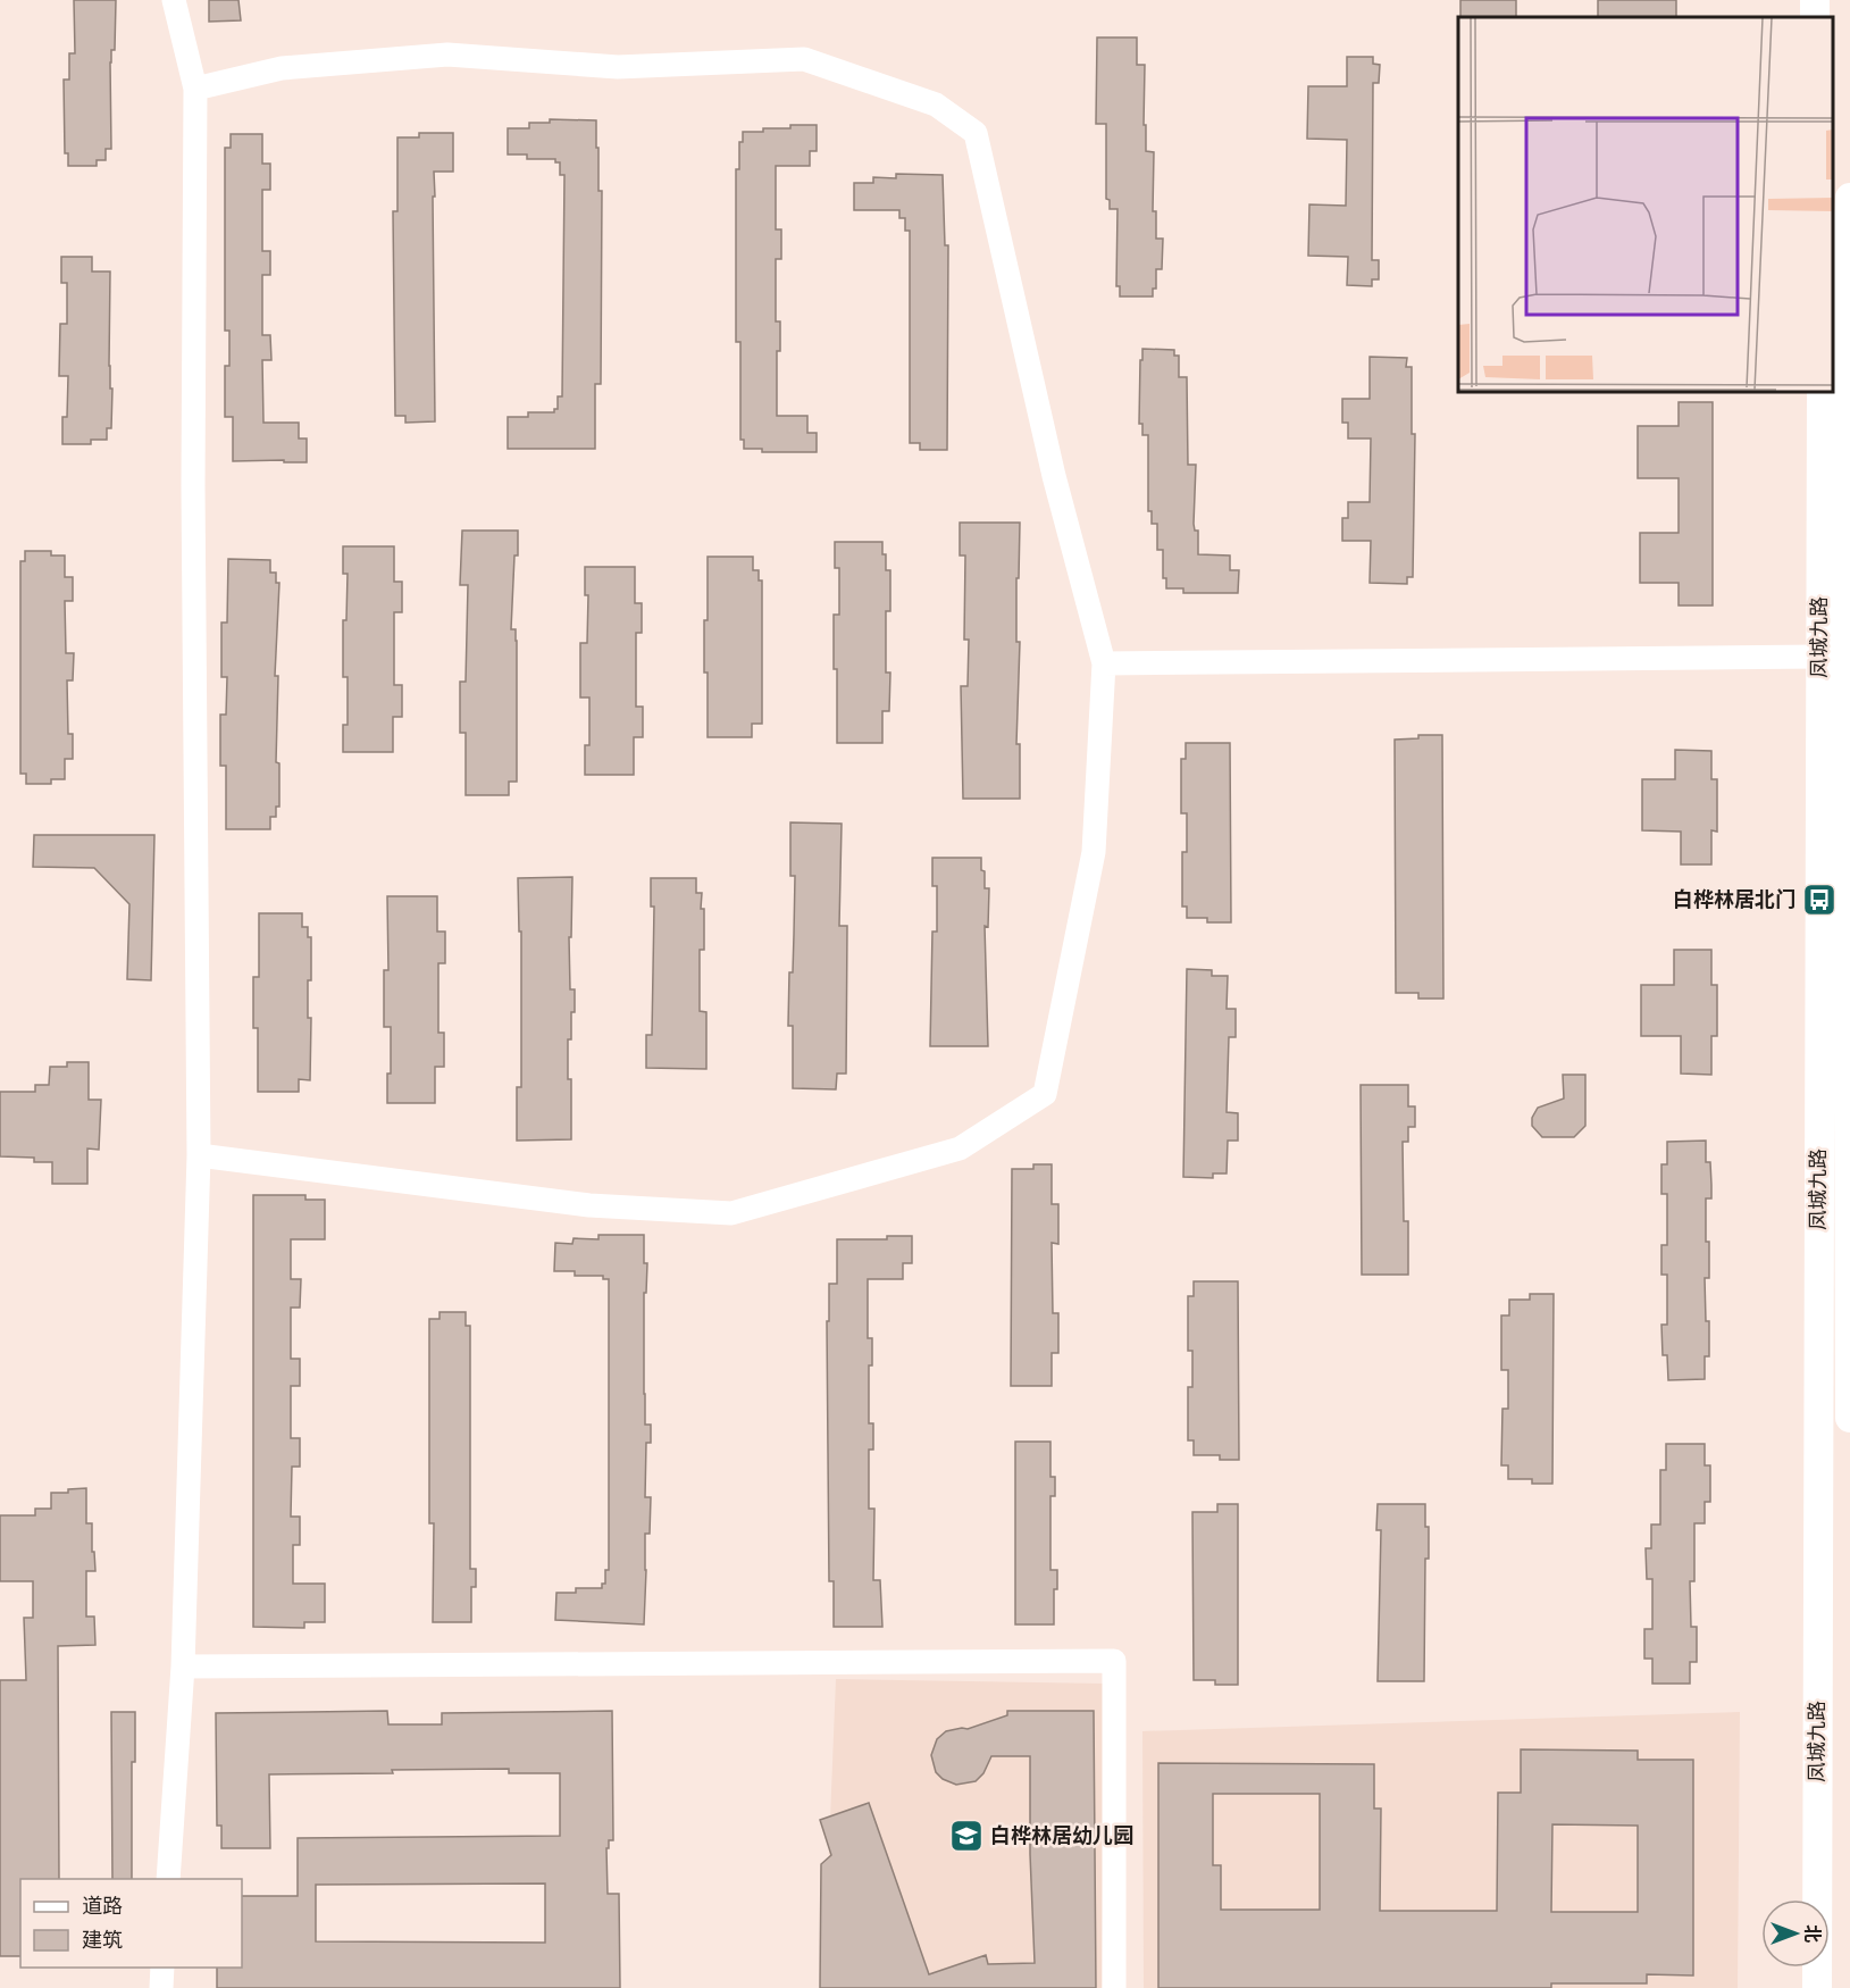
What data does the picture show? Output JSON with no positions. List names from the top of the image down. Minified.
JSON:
{"streets":{"street":["凤城九路"]},"places":{"bus stop":["白桦林居北门"],"school or university":["白桦林居幼儿园"]},"legend":["道路","建筑"],"north":"right"}
